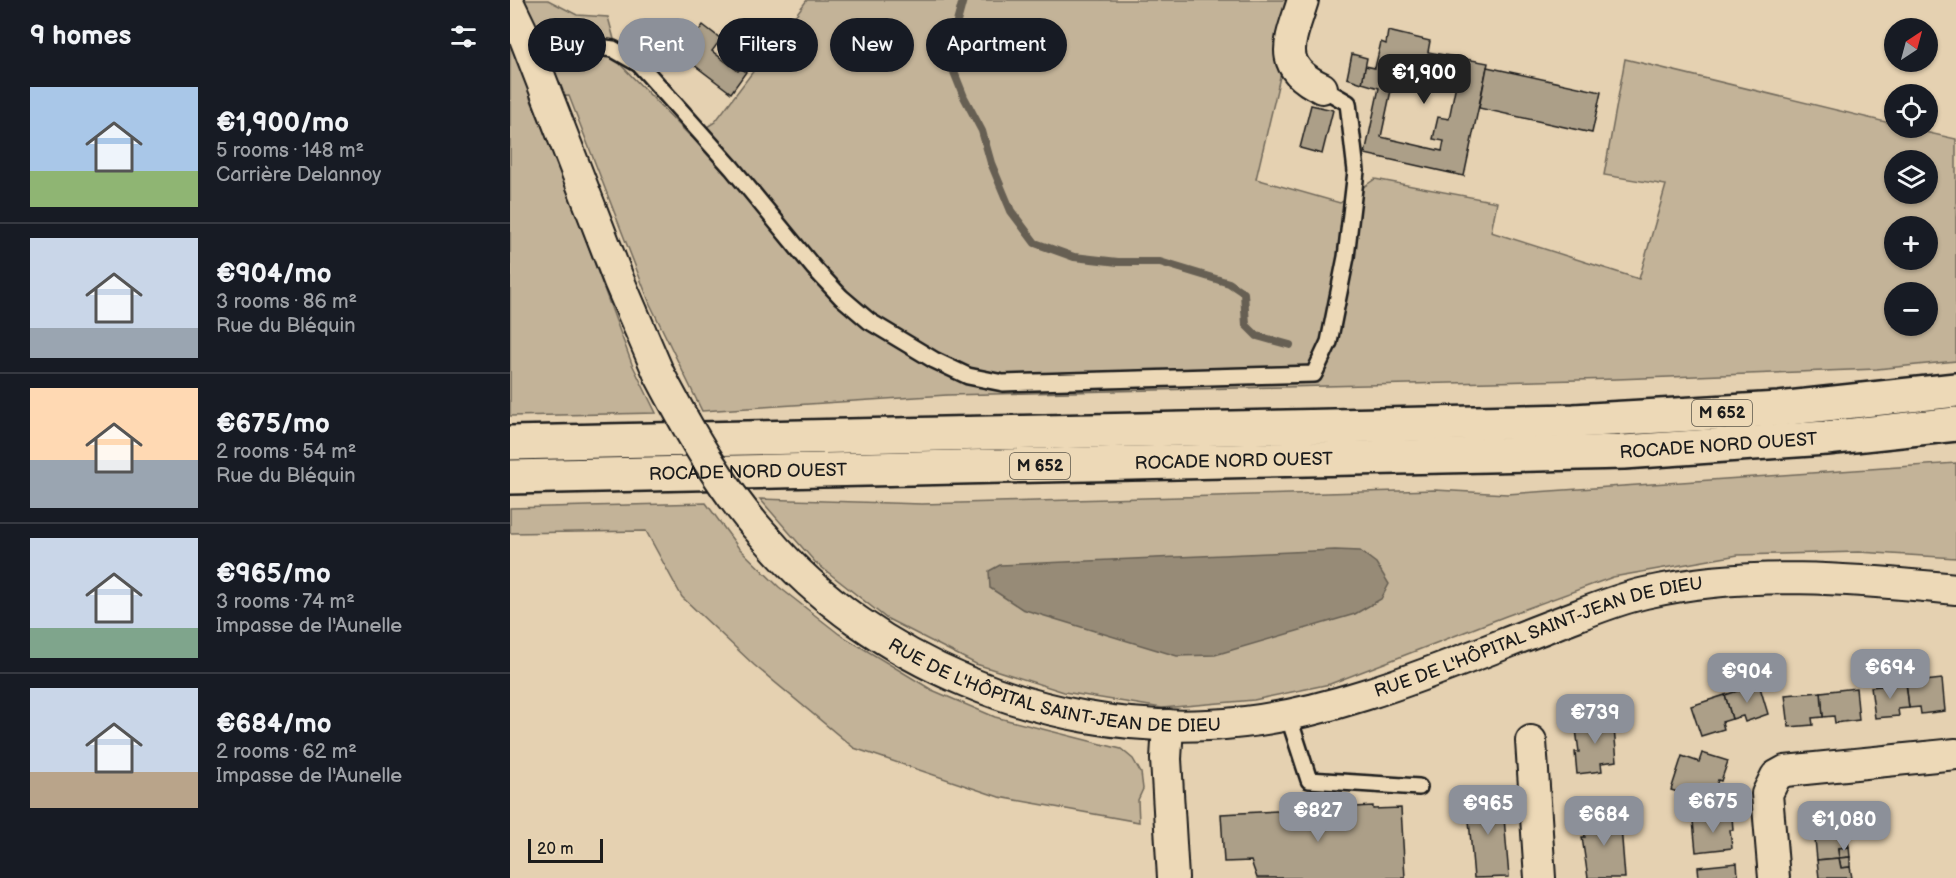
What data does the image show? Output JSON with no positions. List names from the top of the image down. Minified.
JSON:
{"streets":{"highway":["M 652","ROCADE NORD OUEST"],"street":["RUE DE L'HÔPITAL SAINT-JEAN DE DIEU"]},"scale_bar":"20 m","north":"top right","page":{"heading":"9 homes","map_buttons":["+","−"],"chip":["Buy","Rent","Filters","New","Apartment"],"price":["€1,900","€694","€904","€739","€675","€965","€827","€684","€1,080"],"list":[{"name":"€1,900/mo","note":"5 rooms · 148 m² · Carrière Delannoy"},{"name":"€904/mo","note":"3 rooms · 86 m² · Rue du Bléquin"},{"name":"€675/mo","note":"2 rooms · 54 m² · Rue du Bléquin"},{"name":"€965/mo","note":"3 rooms · 74 m² · Impasse de l'Aunelle"},{"name":"€684/mo","note":"2 rooms · 62 m² · Impasse de l'Aunelle"}],"scale":"20 m"}}
